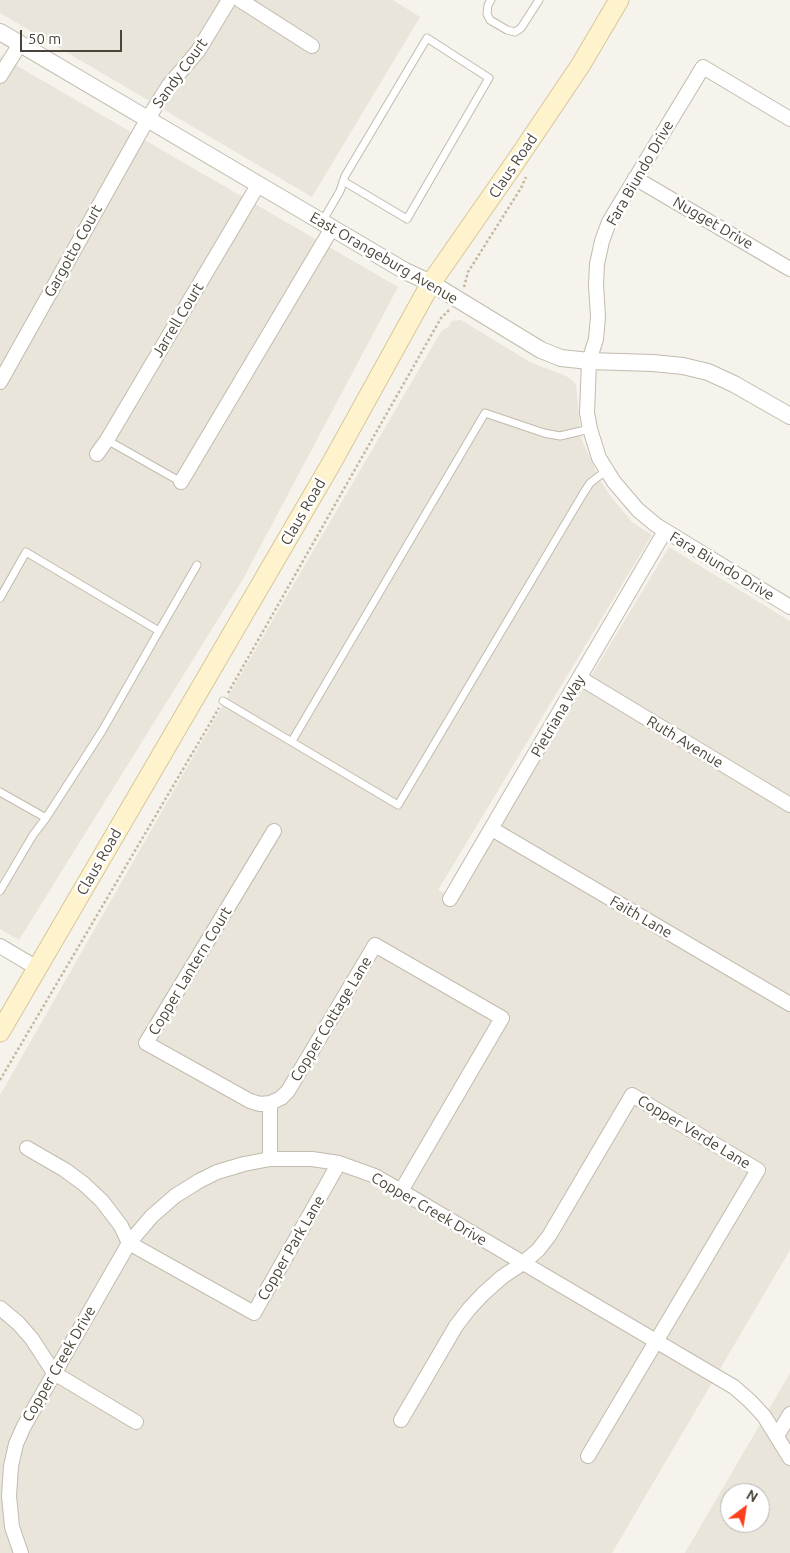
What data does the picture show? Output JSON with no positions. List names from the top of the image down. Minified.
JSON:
{"streets":{"main road":["Claus Road"],"street":["Sandy Court","Fara Biundo Drive","Nugget Drive","Gargotto Court","East Orangeburg Avenue","Jarrell Court","Pietriana Way","Ruth Avenue","Faith Lane","Copper Lantern Court","Copper Cottage Lane","Copper Verde Lane","Copper Creek Drive","Copper Park Lane"]},"crossings":[["Sandy Court","Gargotto Court"],["Sandy Court","East Orangeburg Avenue"],["Claus Road","East Orangeburg Avenue"],["Fara Biundo Drive","Nugget Drive"],["Fara Biundo Drive","East Orangeburg Avenue"],["Fara Biundo Drive","Pietriana Way"],["Gargotto Court","East Orangeburg Avenue"],["East Orangeburg Avenue","Jarrell Court"],["Pietriana Way","Ruth Avenue"],["Pietriana Way","Faith Lane"],["Copper Lantern Court","Copper Cottage Lane"],["Copper Cottage Lane","Copper Creek Drive"],["Copper Verde Lane","Copper Creek Drive"],["Copper Creek Drive","Copper Park Lane"]],"scale_bar":"50 m","north":"top right"}
